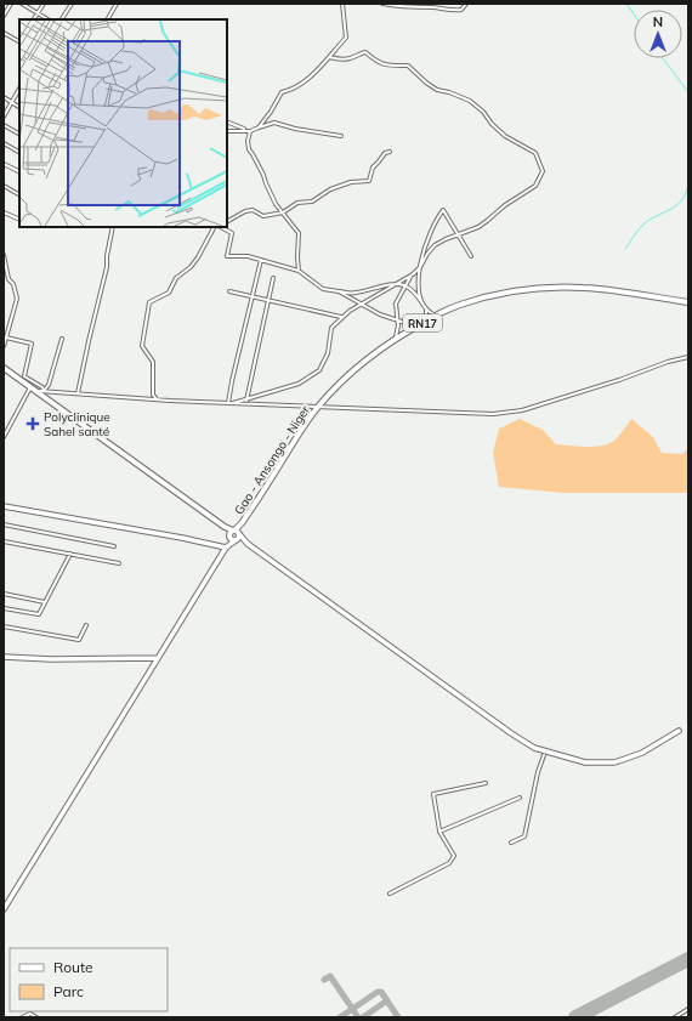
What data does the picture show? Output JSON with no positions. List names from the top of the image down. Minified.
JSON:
{"streets":{"main road":["RN17","Gao - Ansongo - Niger"]},"places":{"health":["Polyclinique Sahel santé"]},"legend":["Route","Parc"],"north":"top"}
